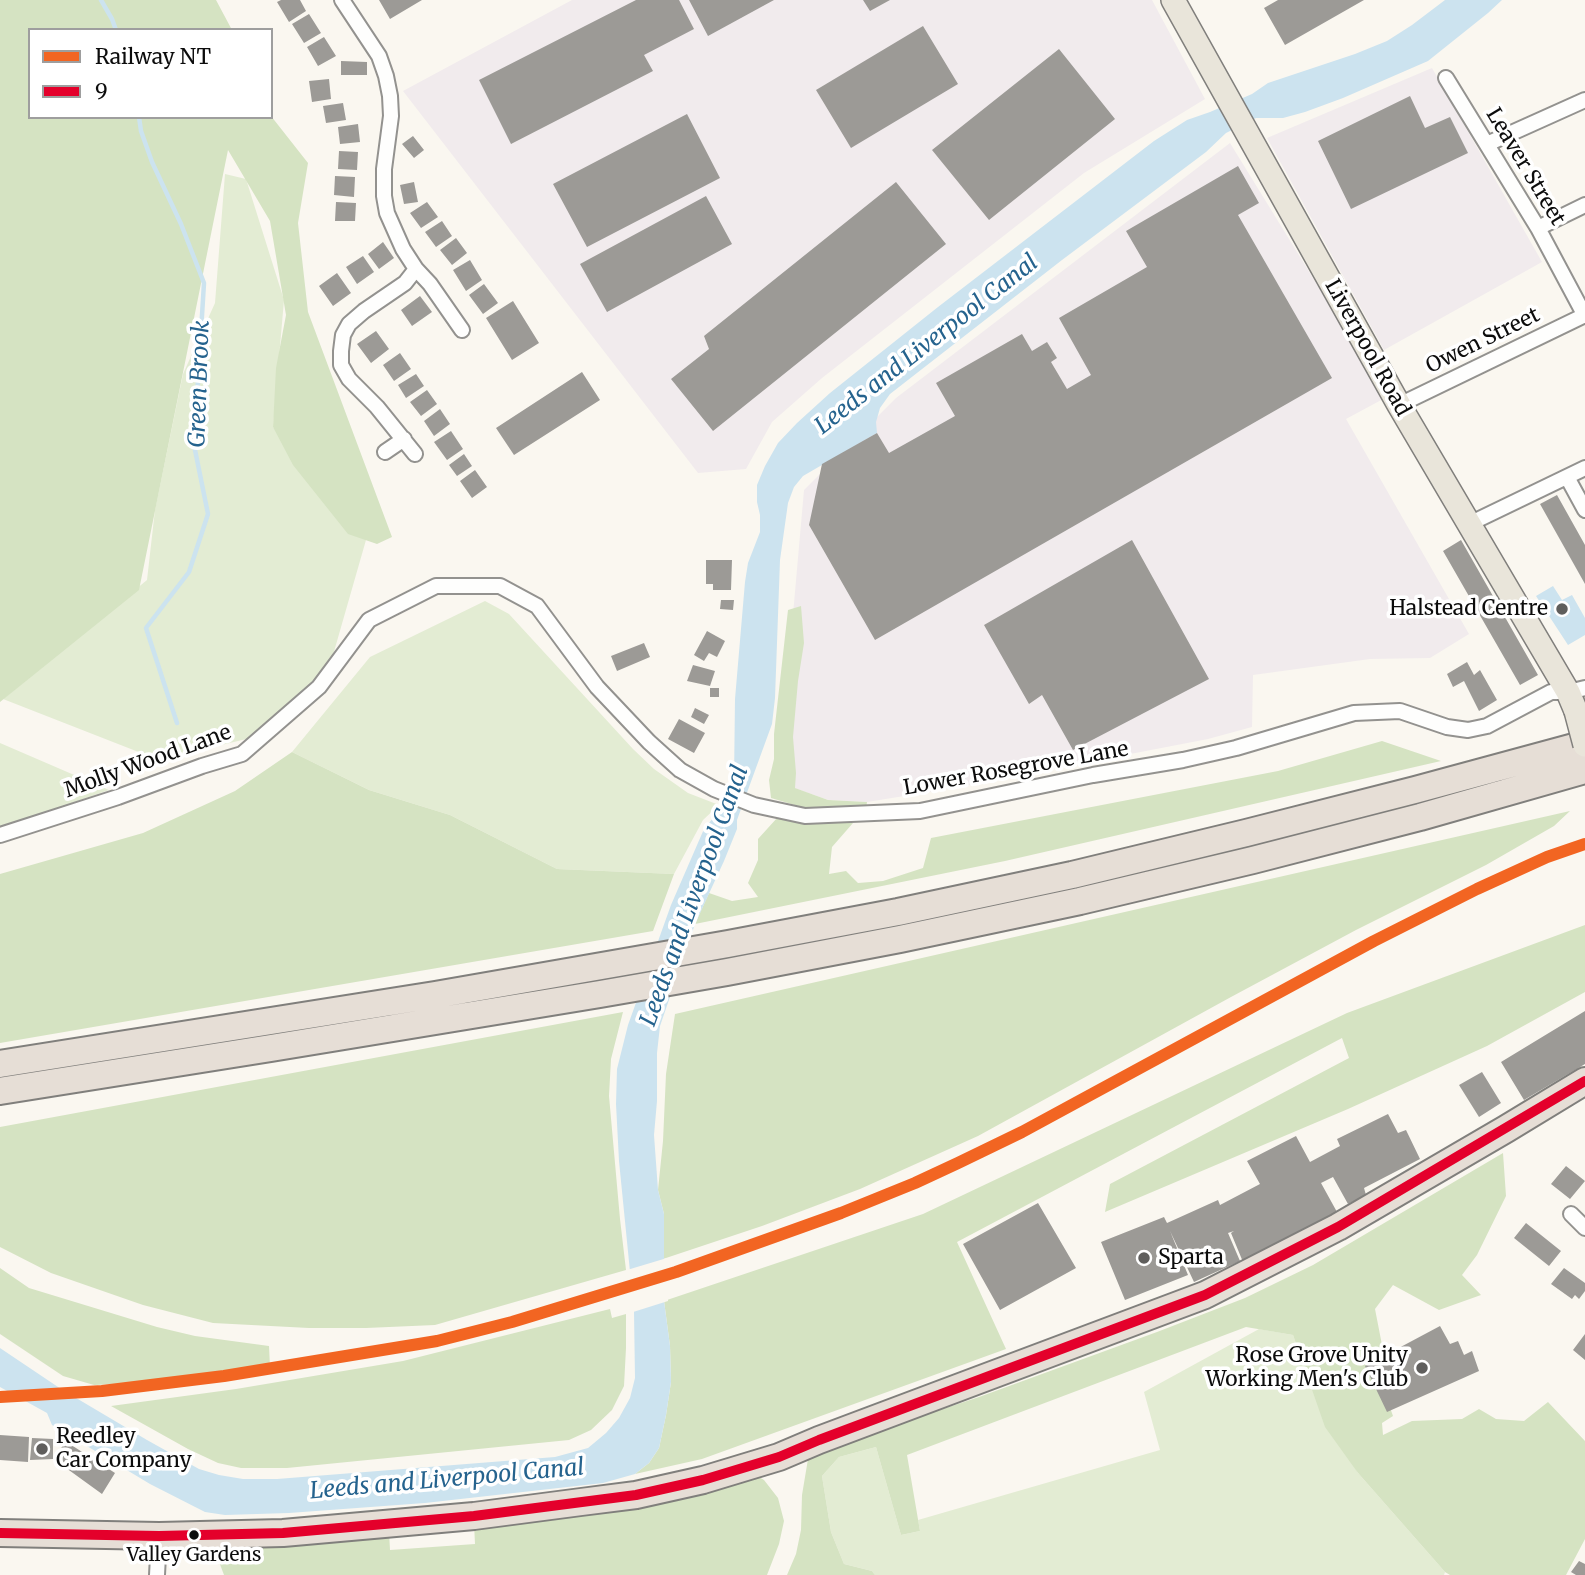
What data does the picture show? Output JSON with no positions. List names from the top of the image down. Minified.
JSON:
{"streets":{"main road":["Liverpool Road"],"street":["Leaver Street","Owen Street","Molly Wood Lane","Lower Rosegrove Lane"]},"crossings":[["Leaver Street","Owen Street"],["Owen Street","Liverpool Road"],["Liverpool Road","Lower Rosegrove Lane"],["Molly Wood Lane","Lower Rosegrove Lane"]],"water":["Leeds and Liverpool Canal","Green Brook"],"places":["Halstead Centre","Sparta","Rose Grove Unity Working Men's Club","Reedley Car Company","Valley Gardens"],"lines":["rail line NT","transit line 9"],"legend":["Railway NT","9"]}
